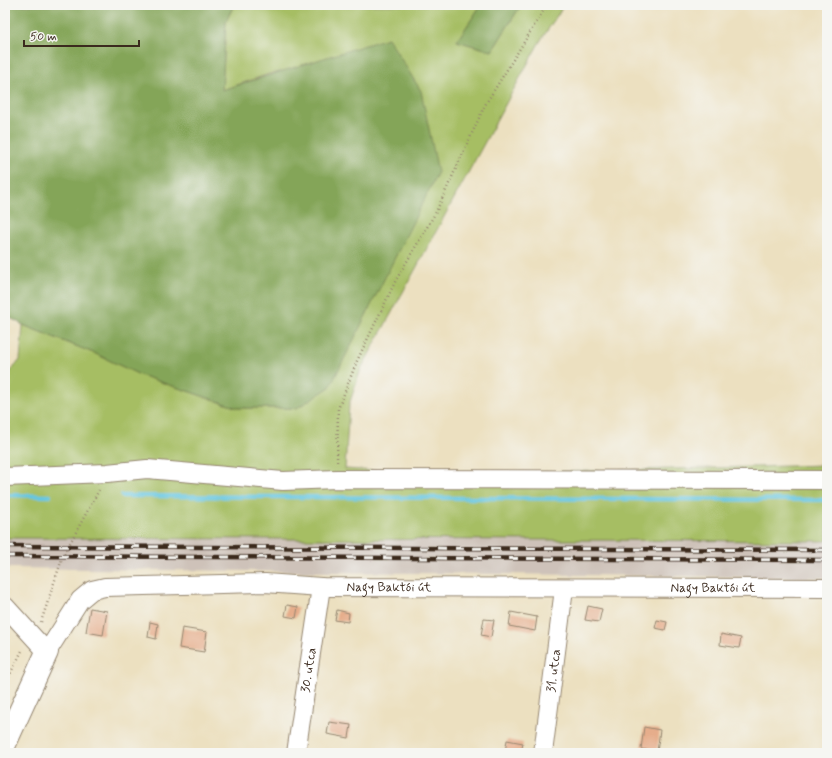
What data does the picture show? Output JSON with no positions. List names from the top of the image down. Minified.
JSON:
{"streets":{"street":["Nagy Baktói út","30. utca","31. utca"]},"crossings":[["Nagy Baktói út","30. utca"],["Nagy Baktói út","31. utca"]],"scale_bar":"50 m"}
